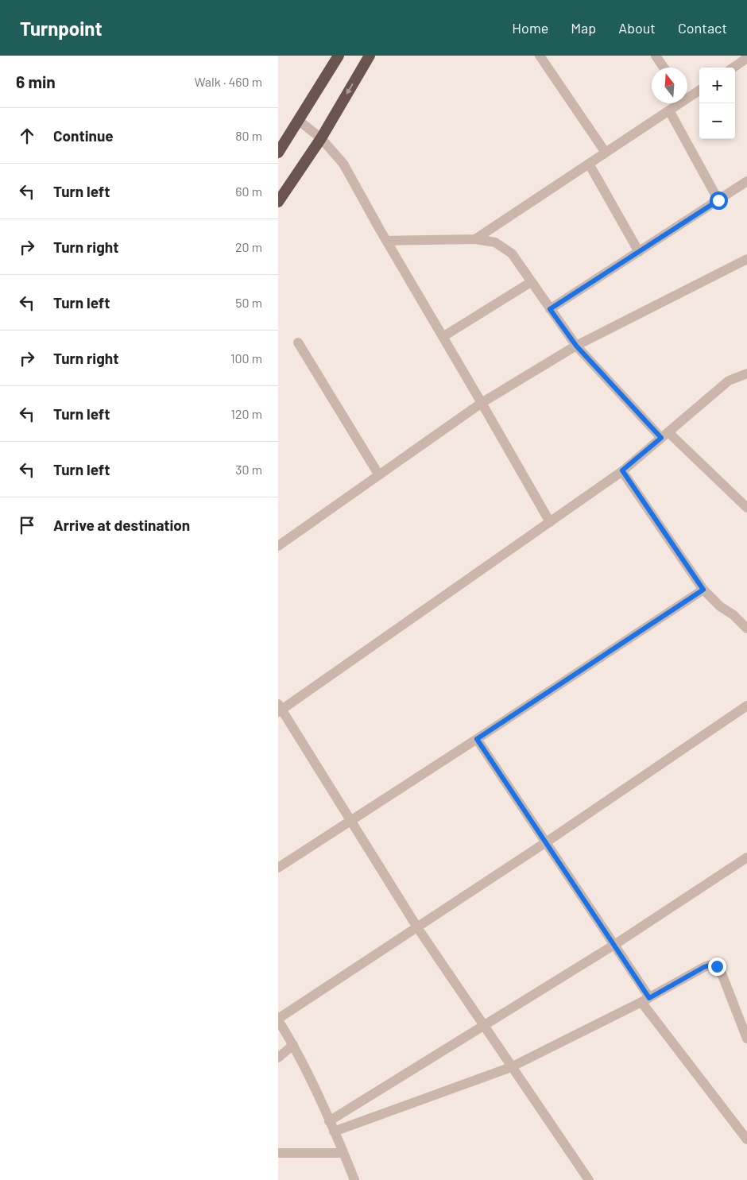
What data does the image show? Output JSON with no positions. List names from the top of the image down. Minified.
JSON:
{"north":"top","page":{"header":"Turnpoint","nav":["Home","Map","About","Contact"],"heading":["6 min","Walk · 460 m"],"map_buttons":["+","−"],"list":[["Continue","80 m"],["Turn left","60 m"],["Turn right","20 m"],["Turn left","50 m"],["Turn right","100 m"],["Turn left","120 m"],["Turn left","30 m"],"Arrive at destination"]}}
